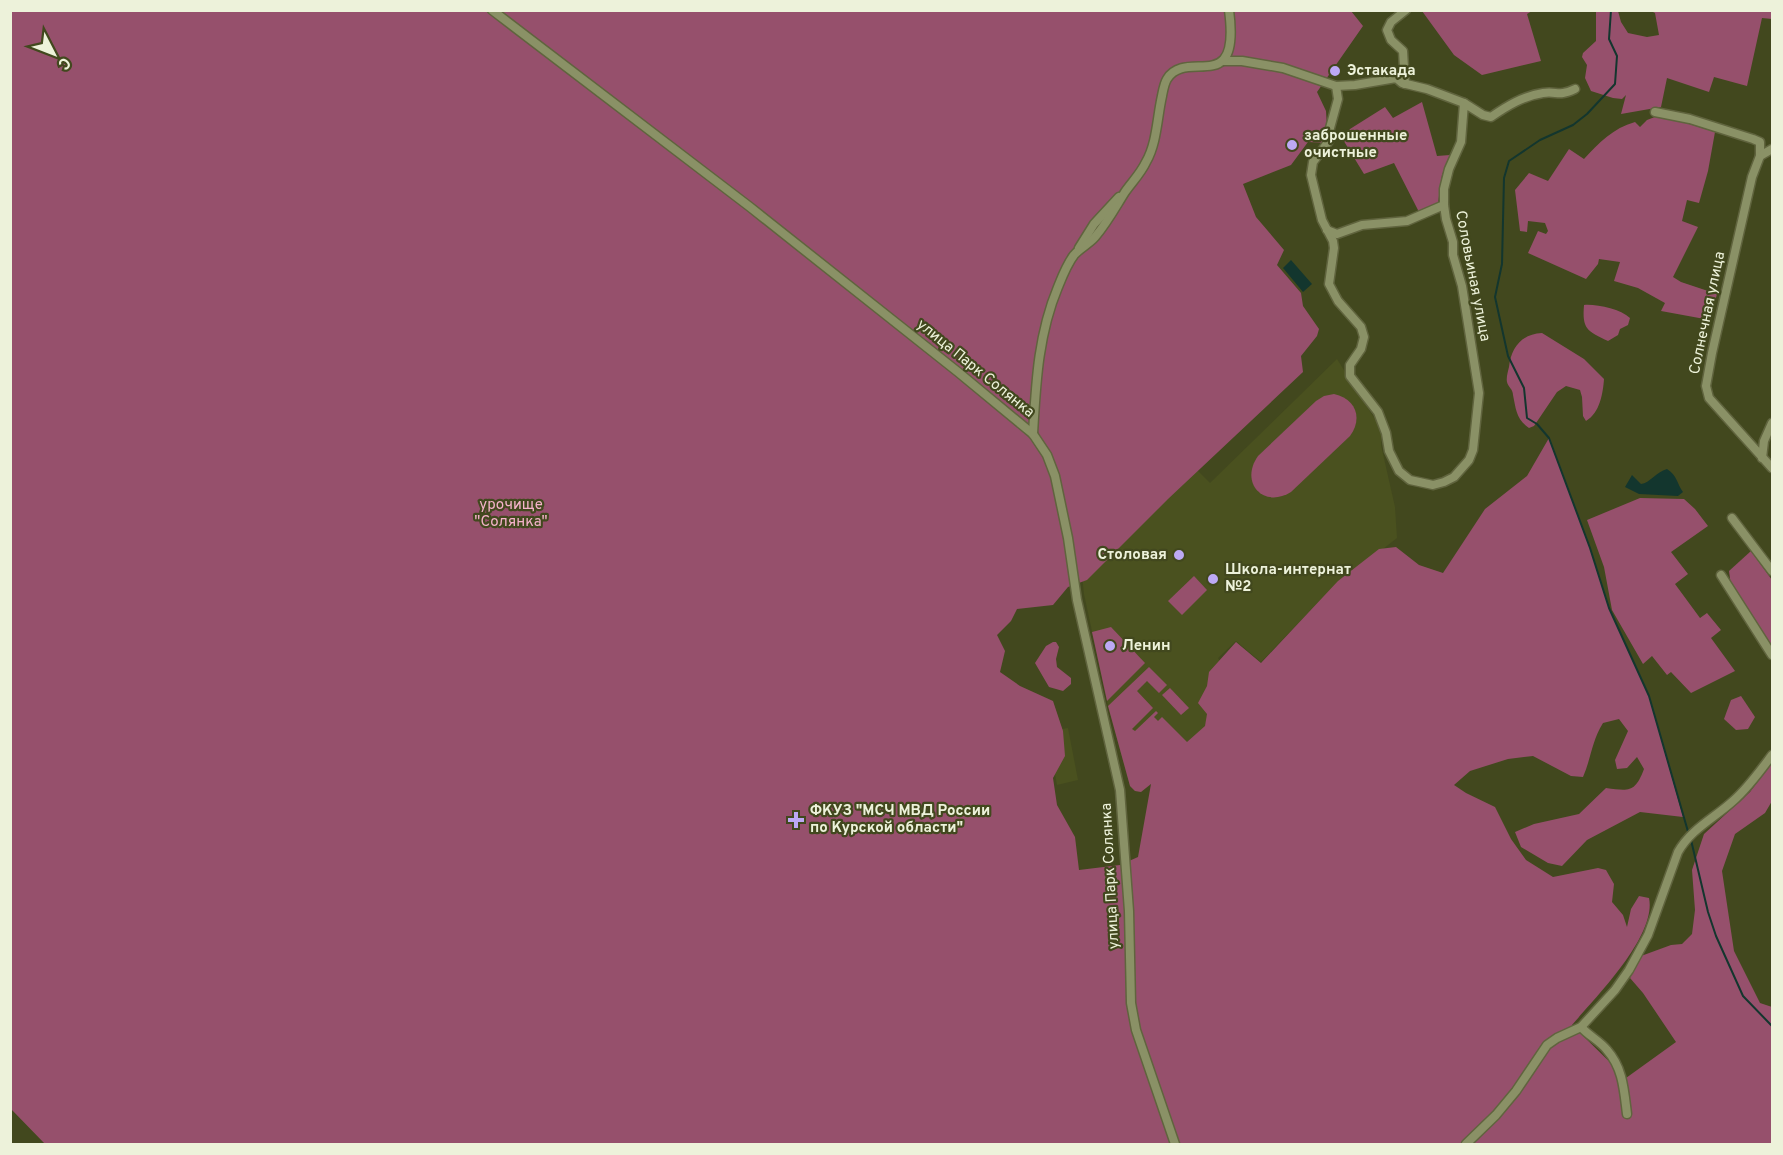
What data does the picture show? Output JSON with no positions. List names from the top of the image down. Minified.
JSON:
{"streets":{"street":["Соловьиная улица","Солнечная улица","улица Парк Солянка"]},"parks":["урочище \"Солянка\""],"places":{"other":["Эстакада","заброшенные очистные","Столовая","Школа-интернат №2","Ленин"],"health":["ФКУЗ \"МСЧ МВД России по Курской области\""]},"north":"bottom right"}
